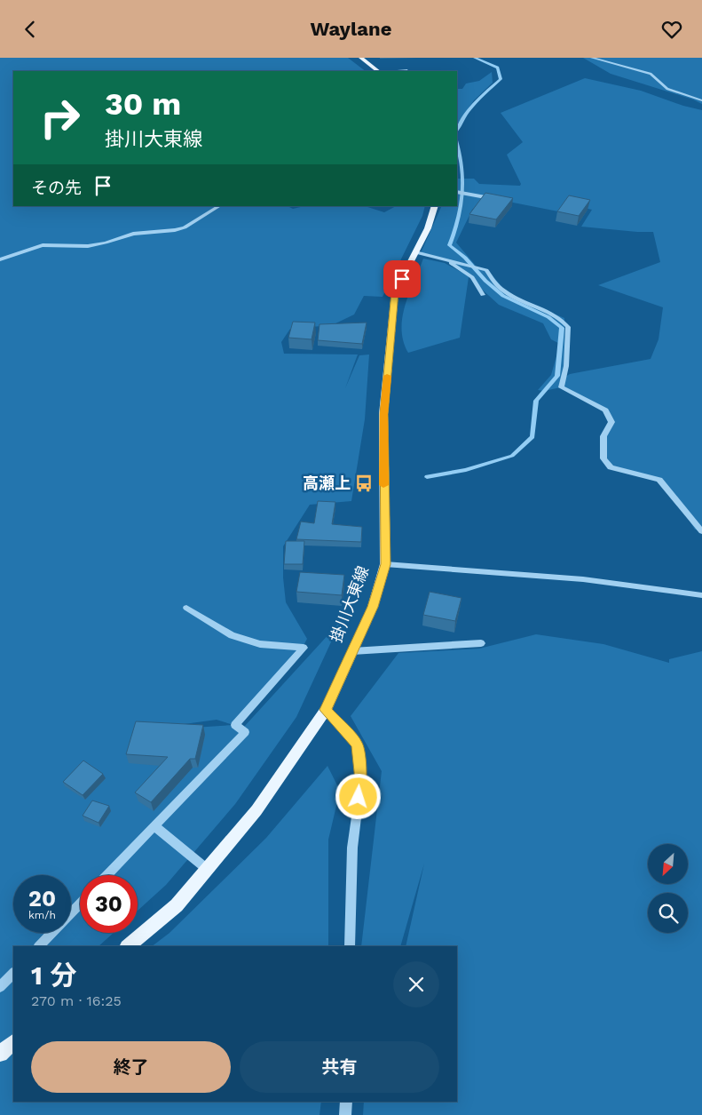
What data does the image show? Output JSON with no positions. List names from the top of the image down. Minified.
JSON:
{"streets":{"main road":["掛川大東線"]},"places":{"bus stop":["高瀬上"]},"north":"bottom left","page":{"header":"Waylane","turn":["30 m","掛川大東線"],"then":"その先","speed":"20 km/h","limit":"30","heading":["1 分","270 m · 16:25"],"buttons":["終了","共有"]}}
